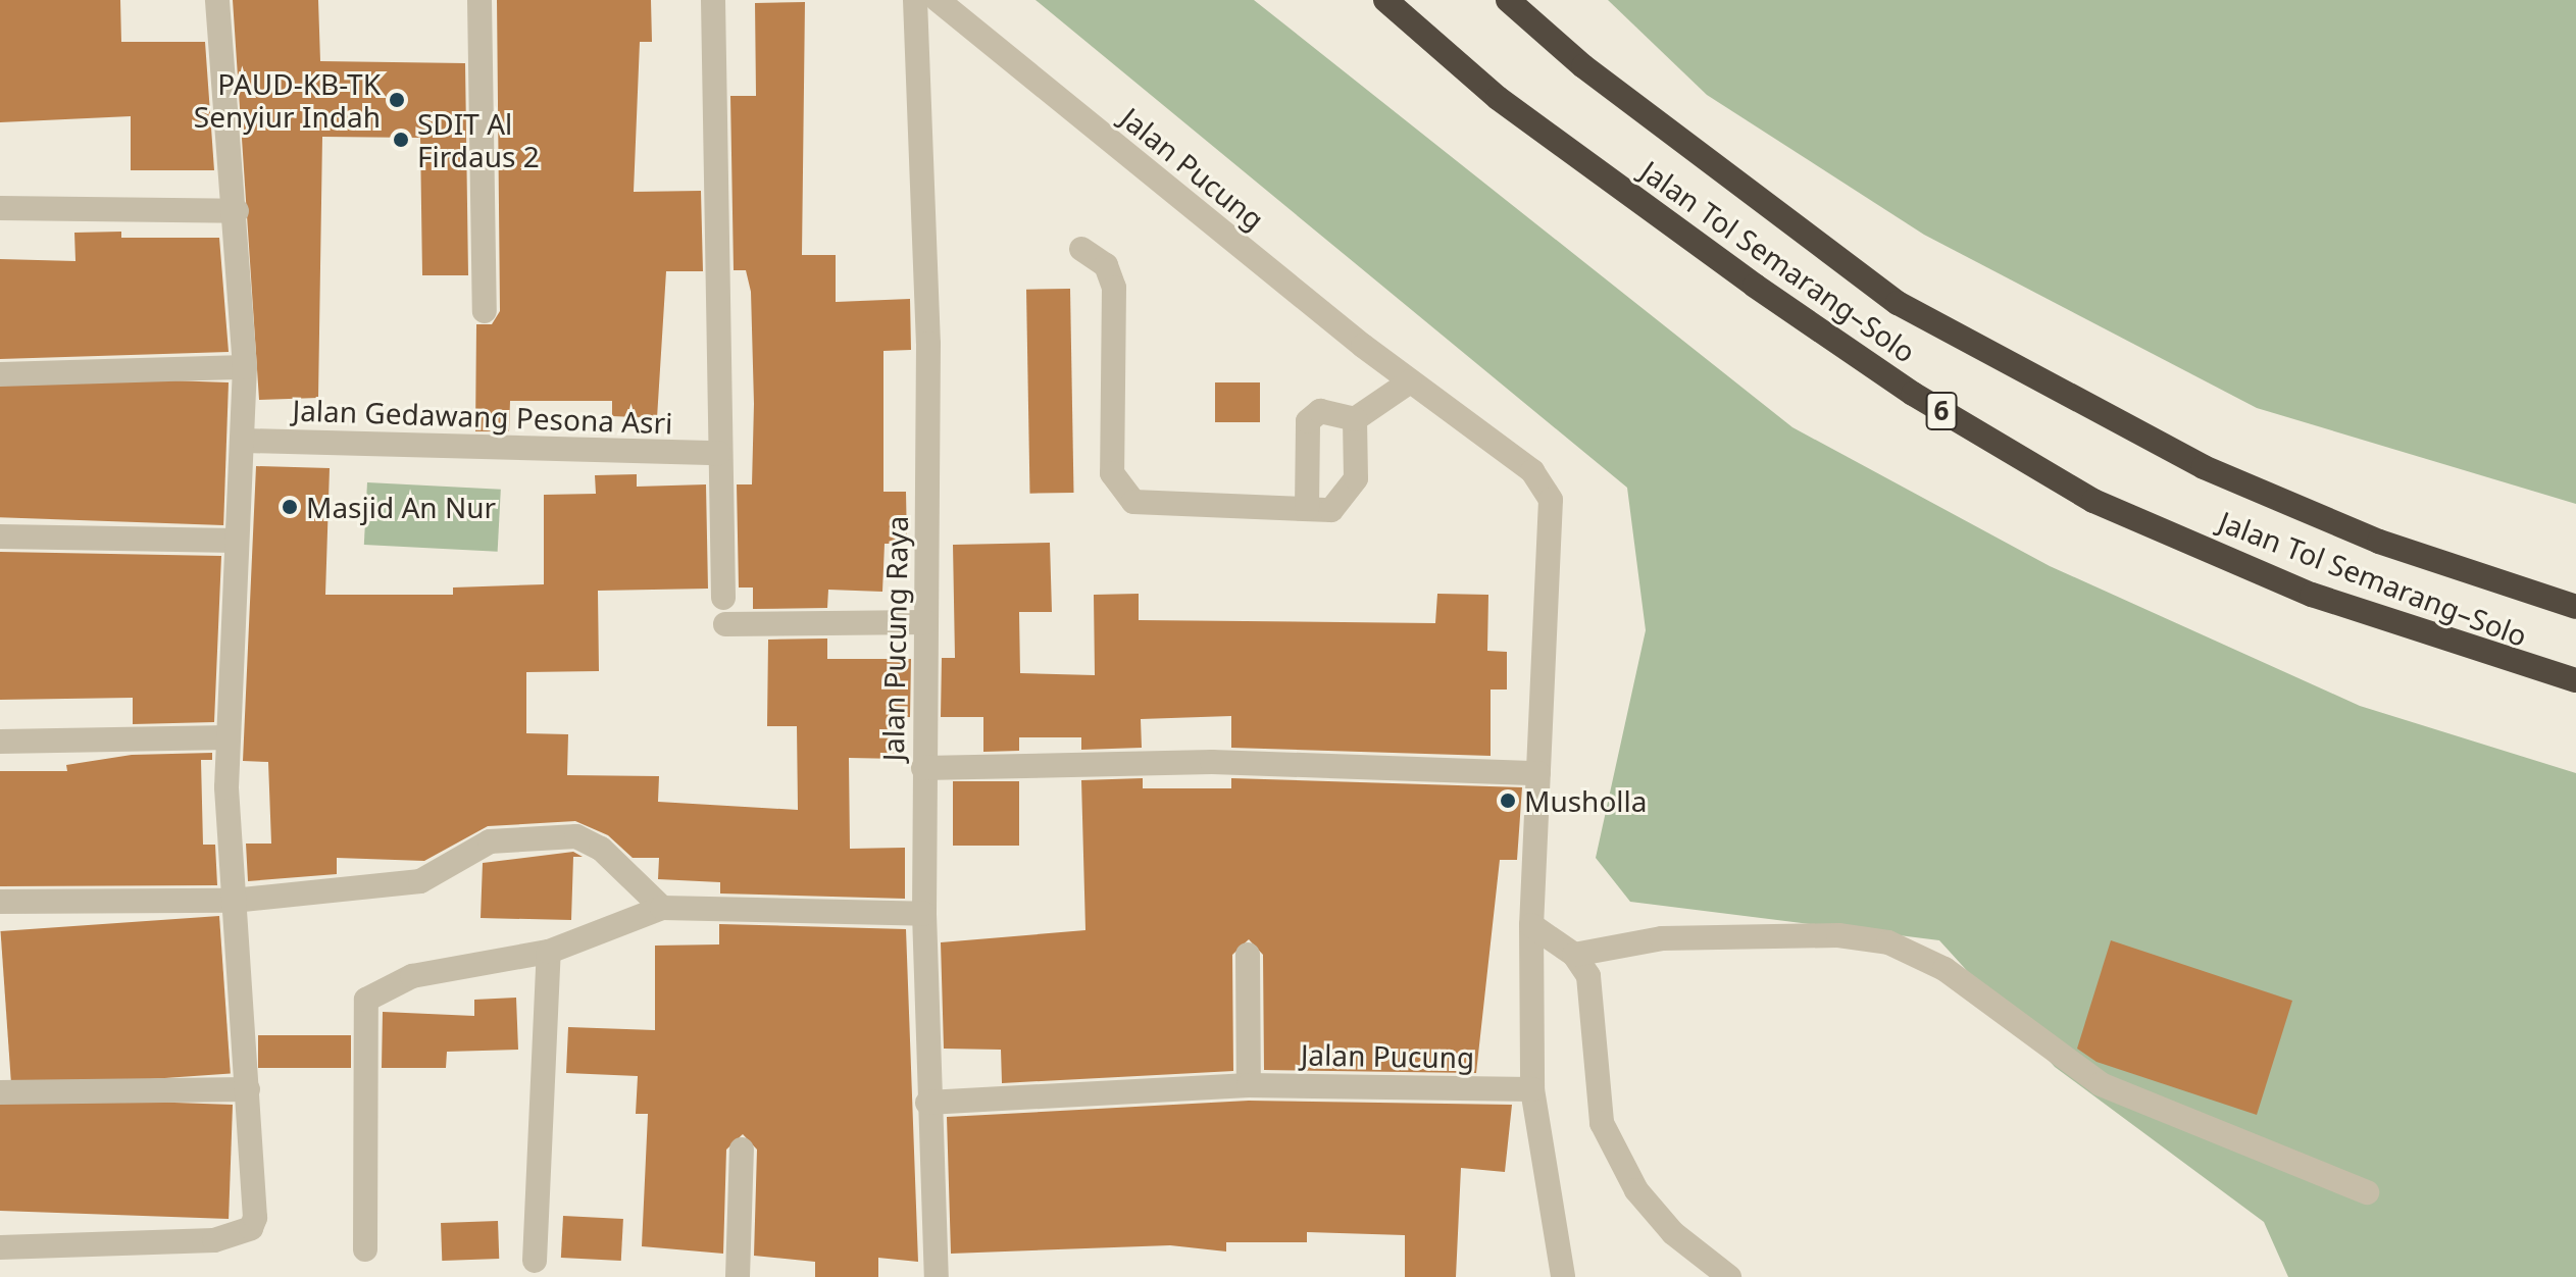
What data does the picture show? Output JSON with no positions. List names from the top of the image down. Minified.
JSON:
{"streets":{"highway":["Jalan Tol Semarang–Solo","6"],"street":["Jalan Pucung","Jalan Gedawang Pesona Asri","Jalan Pucung Raya"]},"crossings":[["Jalan Pucung","Jalan Pucung Raya"]],"places":["PAUD-KB-TK Senyiur Indah","SDIT Al Firdaus 2","Masjid An Nur","Musholla"]}
